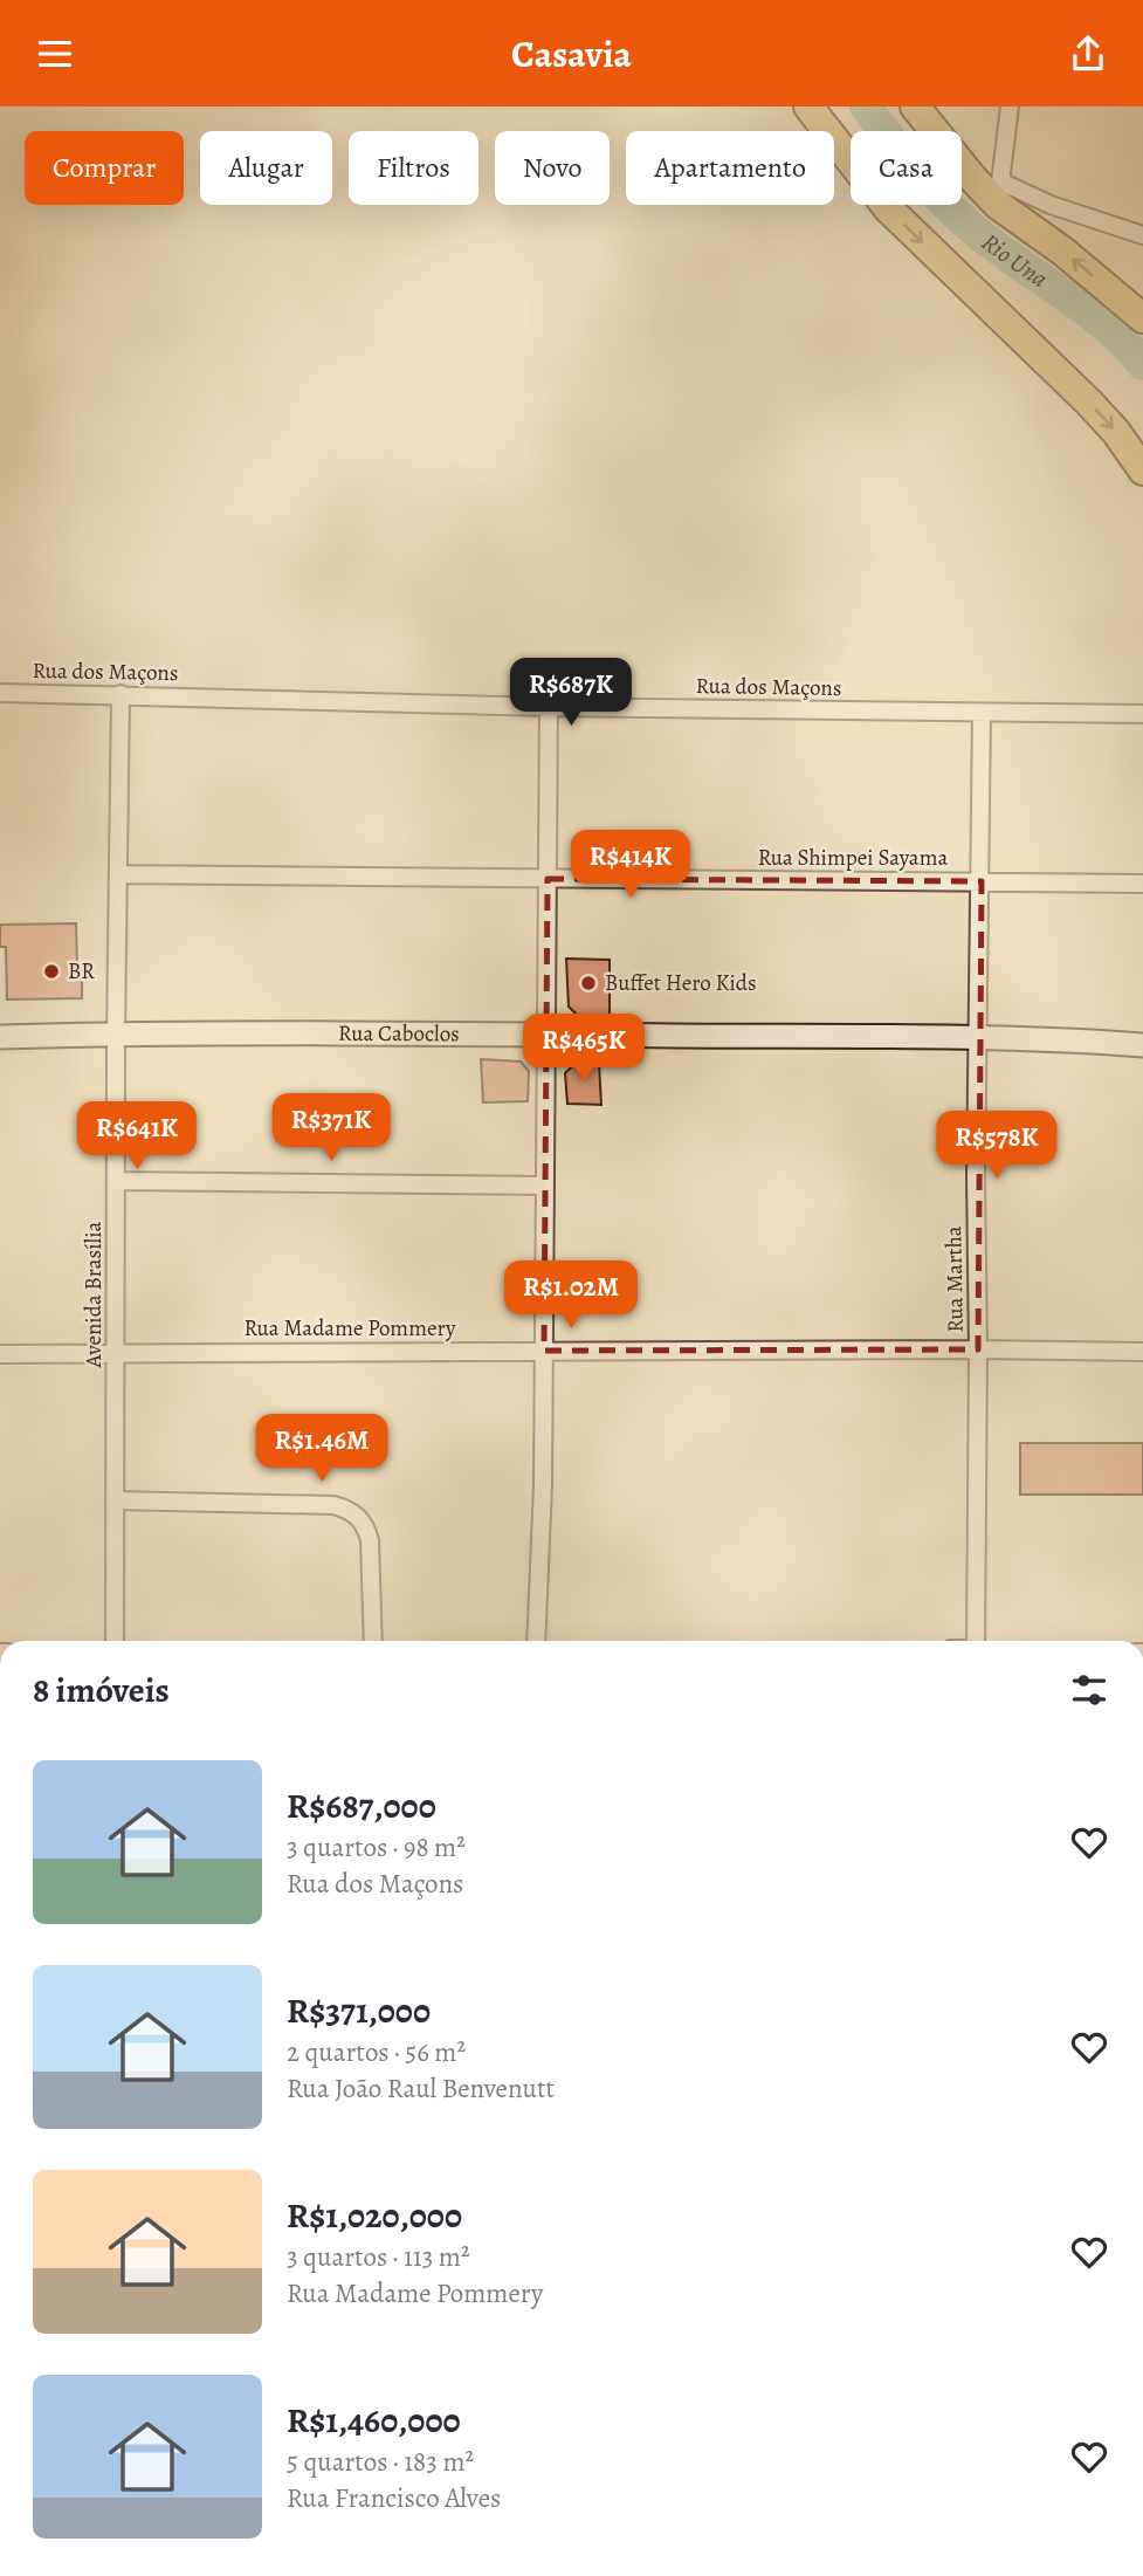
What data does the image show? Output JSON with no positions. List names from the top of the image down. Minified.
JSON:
{"streets":{"street":["Rua dos Maçons","Rua Shimpei Sayama","Rua Caboclos","Rua Martha","Avenida Brasília","Rua Madame Pommery"]},"crossings":[["Rua dos Maçons","Rua Martha"],["Rua dos Maçons","Avenida Brasília"],["Rua Shimpei Sayama","Rua Martha"],["Rua Shimpei Sayama","Avenida Brasília"],["Rua Caboclos","Rua Martha"],["Rua Caboclos","Avenida Brasília"],["Rua Martha","Rua Madame Pommery"],["Avenida Brasília","Rua Madame Pommery"]],"water":["Rio Una"],"places":["BR","Buffet Hero Kids"],"page":{"header":"Casavia","chip":["Comprar","Alugar","Filtros","Novo","Apartamento","Casa"],"price":["R$687K","R$414K","R$465K","R$371K","R$641K","R$578K","R$1.02M","R$1.46M"],"heading":"8 imóveis","list":[{"name":"R$687,000","note":"3 quartos · 98 m² · Rua dos Maçons"},{"name":"R$371,000","note":"2 quartos · 56 m² · Rua João Raul Benvenutt"},{"name":"R$1,020,000","note":"3 quartos · 113 m² · Rua Madame Pommery"},{"name":"R$1,460,000","note":"5 quartos · 183 m² · Rua Francisco Alves"}]}}
